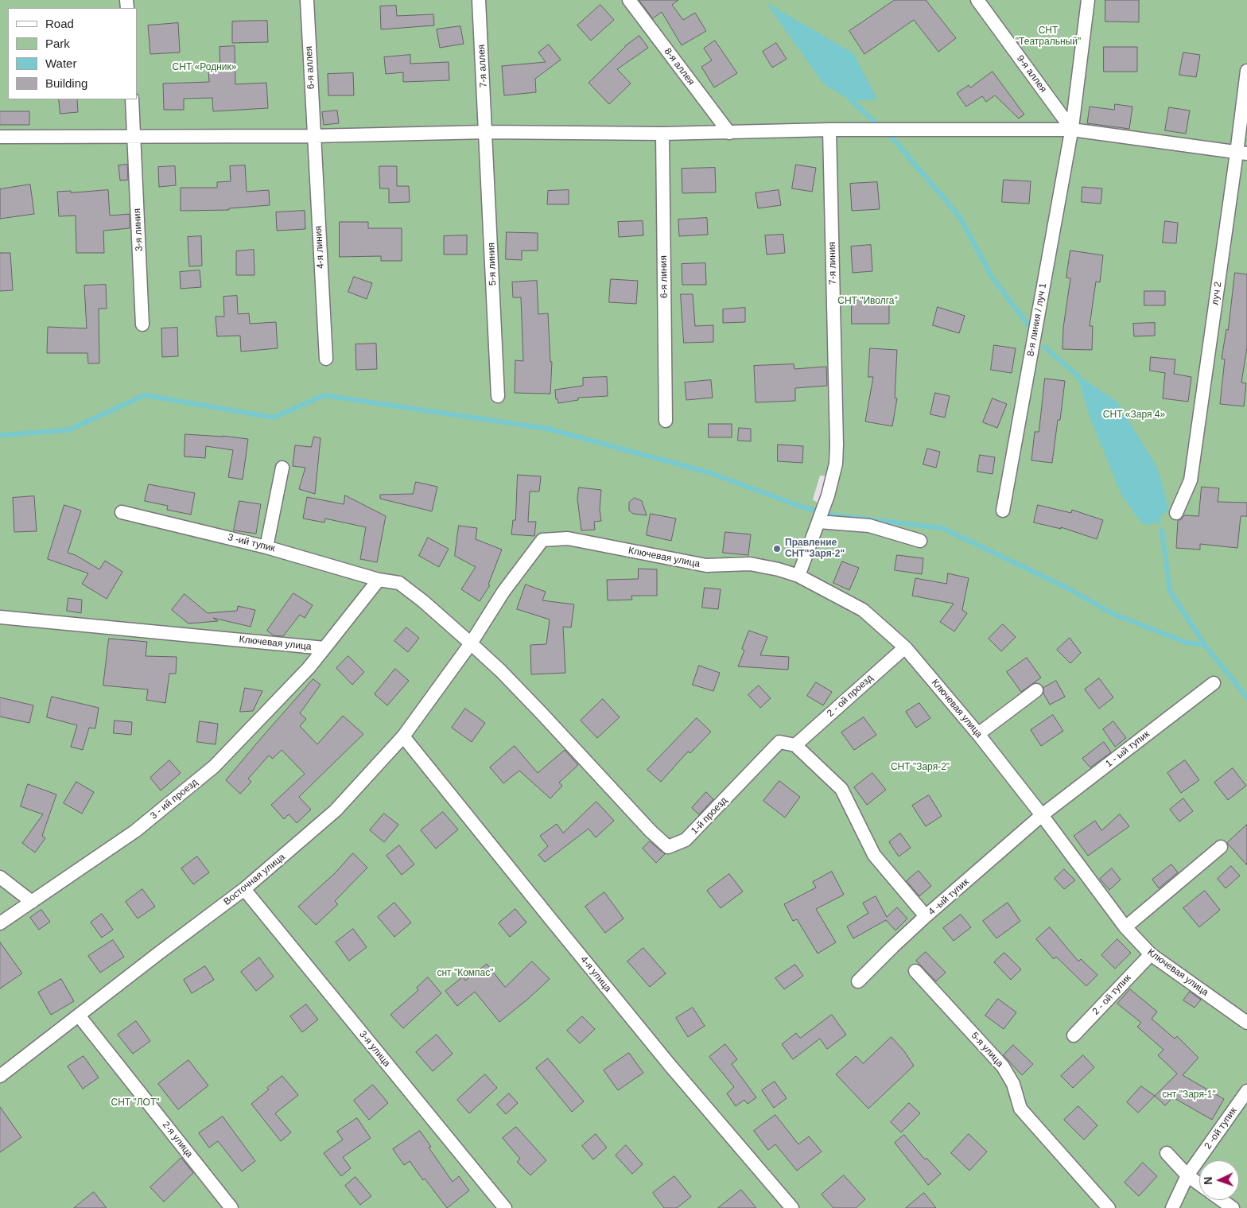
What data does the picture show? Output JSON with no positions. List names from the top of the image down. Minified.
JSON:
{"streets":{"street":["7-я аллея","8-я аллея","6-я аллея","9-я аллея","3-я линия","4-я линия","7-я линия","5-я линия","6-я линия","луч 2","8-я линия / луч 1","3 -ий тупик","Ключевая улица","2 - ой проезд","1 - ый тупик","3 - ий проезд","1-й проезд","Восточная улица","4 -ый тупик","4-я улица","2 - ой тупик","3-я улица","5-я улица","2 -ой тупик","2-я улица"]},"crossings":[["7-я аллея","5-я линия"],["6-я аллея","4-я линия"],["9-я аллея","8-я линия / луч 1"],["7-я линия","Ключевая улица"],["3 -ий тупик","Ключевая улица"],["Ключевая улица","2 - ой проезд"],["Ключевая улица","1 - ый тупик"],["Ключевая улица","3 - ий проезд"],["Ключевая улица","1-й проезд"],["Ключевая улица","Восточная улица"],["Ключевая улица","4 -ый тупик"],["Ключевая улица","2 - ой тупик"],["2 - ой проезд","1-й проезд"],["1 - ый тупик","4 -ый тупик"],["1-й проезд","Восточная улица"],["Восточная улица","4-я улица"],["Восточная улица","3-я улица"],["Восточная улица","2-я улица"]],"parks":["СНТ \"Театральный\"","СНТ «Родник»","СНТ \"Иволга\"","СНТ «Заря 4»","СНТ \"Заря-2\"","снт \"Компас\"","снт \"Заря-1\"","СНТ \"ЛОТ\""],"places":["Правление СНТ\"Заря-2\""],"legend":["Road","Park","Water","Building"],"north":"left"}
